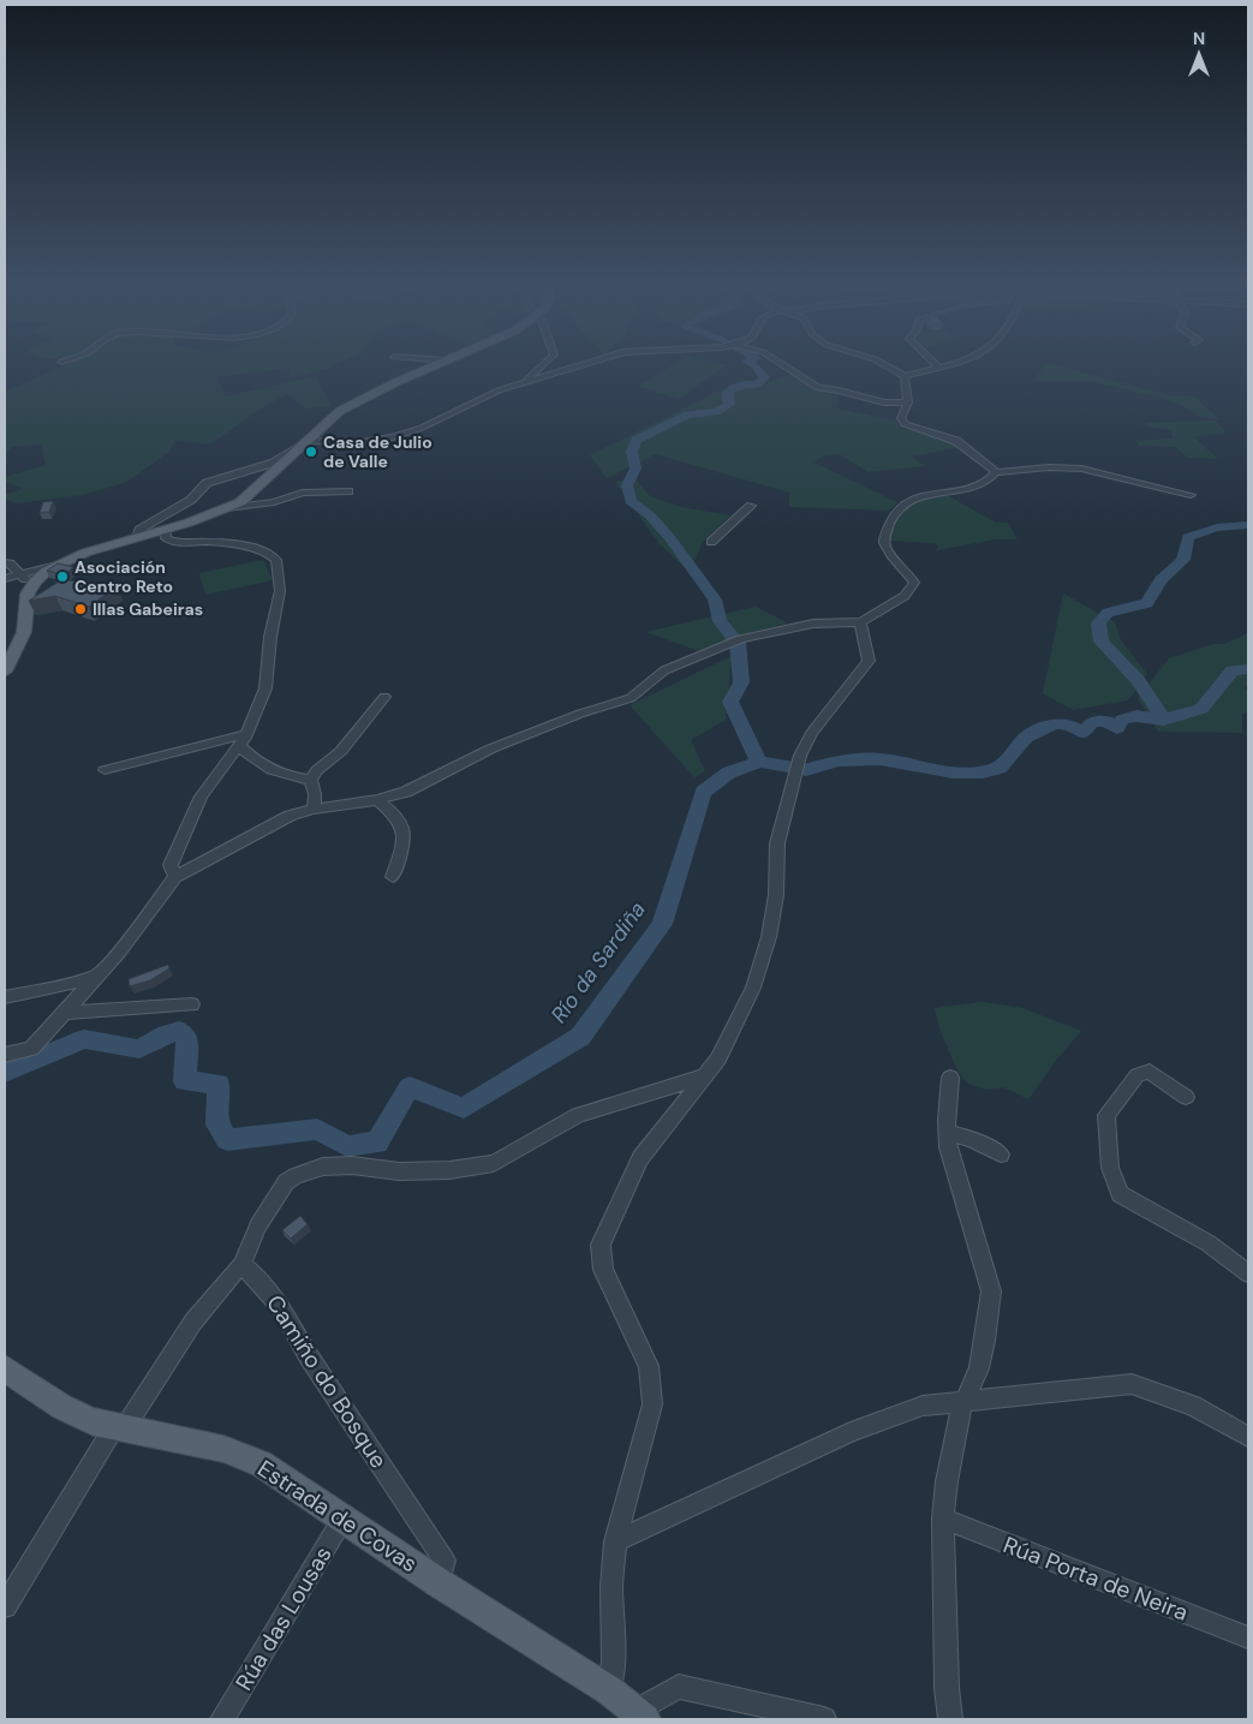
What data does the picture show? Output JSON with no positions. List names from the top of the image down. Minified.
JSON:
{"streets":{"main road":["Estrada de Covas"],"street":["Camiño do Bosque","Rúa Porta de Neira","Rúa das Lousas"]},"crossings":[["Camiño do Bosque","Estrada de Covas"],["Estrada de Covas","Rúa das Lousas"]],"water":["Río da Sardiña"],"places":["Casa de Julio de Valle","Asociación Centro Reto","Illas Gabeiras"],"north":"top"}
